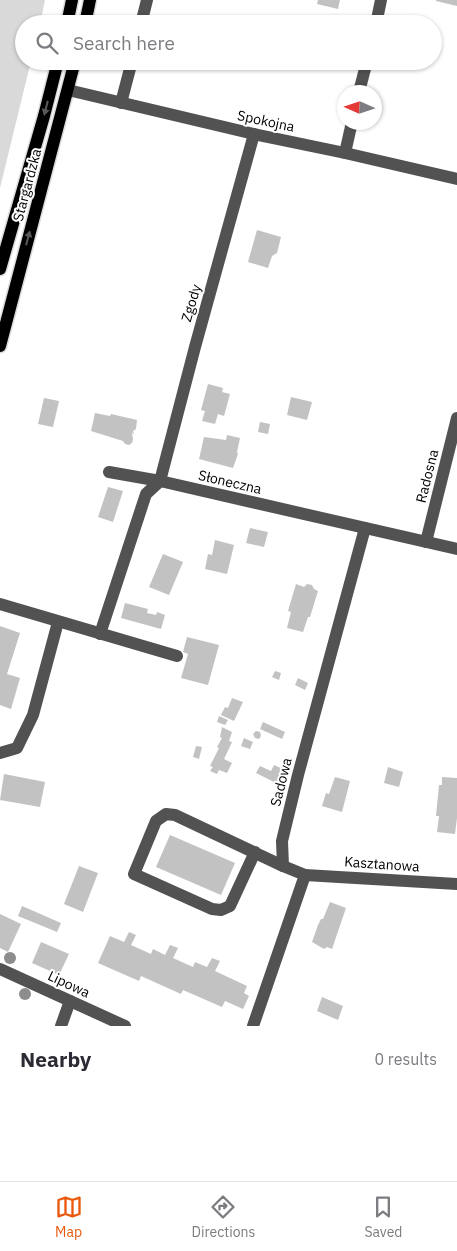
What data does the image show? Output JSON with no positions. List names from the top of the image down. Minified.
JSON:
{"streets":{"main road":["Stargardzka"],"street":["Spokojna","Zgody","Radosna","Słoneczna","Sadowa","Kasztanowa","Lipowa"]},"crossings":[["Spokojna","Stargardzka"],["Spokojna","Zgody"],["Zgody","Słoneczna"],["Radosna","Słoneczna"],["Słoneczna","Sadowa"]],"north":"left","page":{"search":"Search here","heading":["Nearby","0 results"],"nav":["Map","Directions","Saved"]}}
